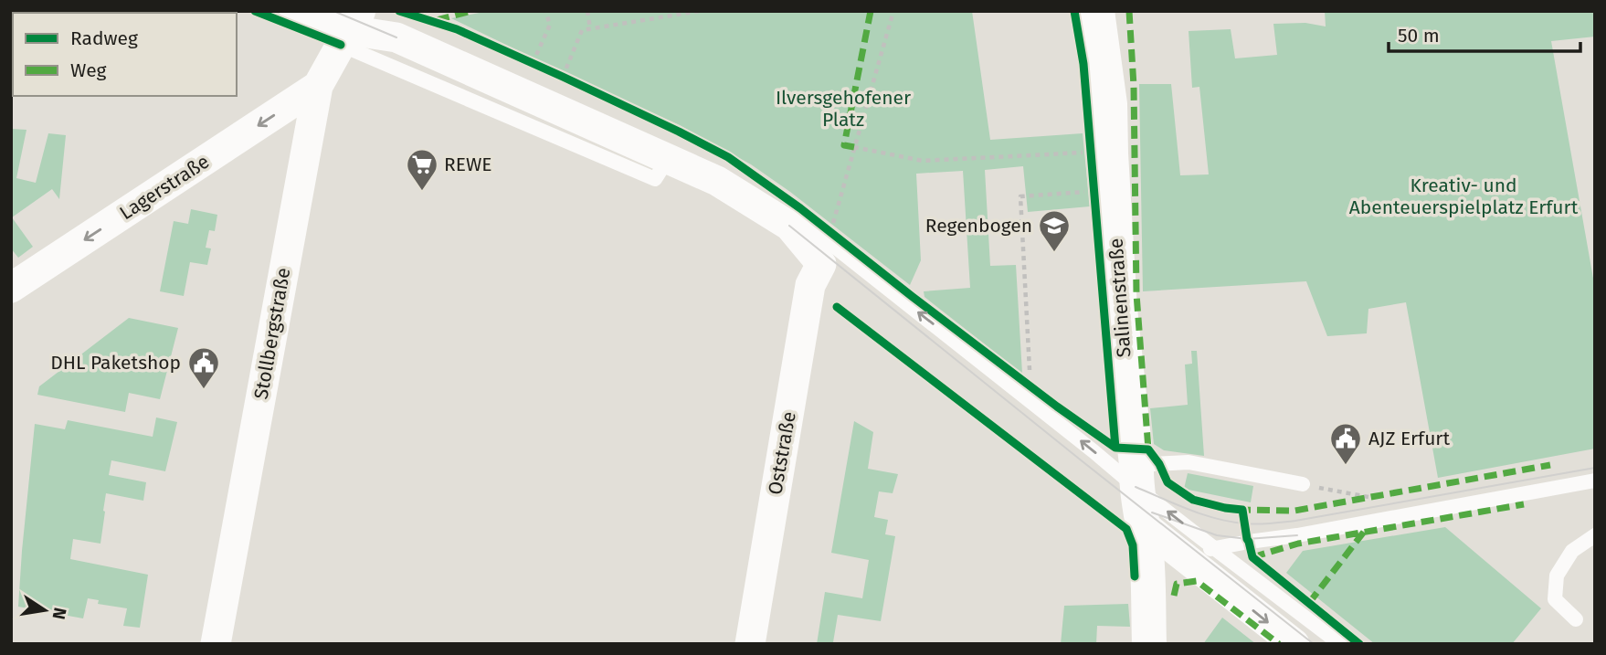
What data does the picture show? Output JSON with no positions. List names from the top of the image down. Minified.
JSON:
{"streets":{"street":["Lagerstraße","Salinenstraße","Stollbergstraße","Oststraße"]},"crossings":[["Lagerstraße","Stollbergstraße"]],"one_way":["Lagerstraße"],"parks":["Ilversgehofener Platz","Kreativ- und Abenteuerspielplatz Erfurt"],"places":{"supermarket":["REWE"],"school or university":["Regenbogen"],"public building":["DHL Paketshop","AJZ Erfurt"]},"legend":["Radweg","Weg"],"scale_bar":"50 m","north":"right"}
